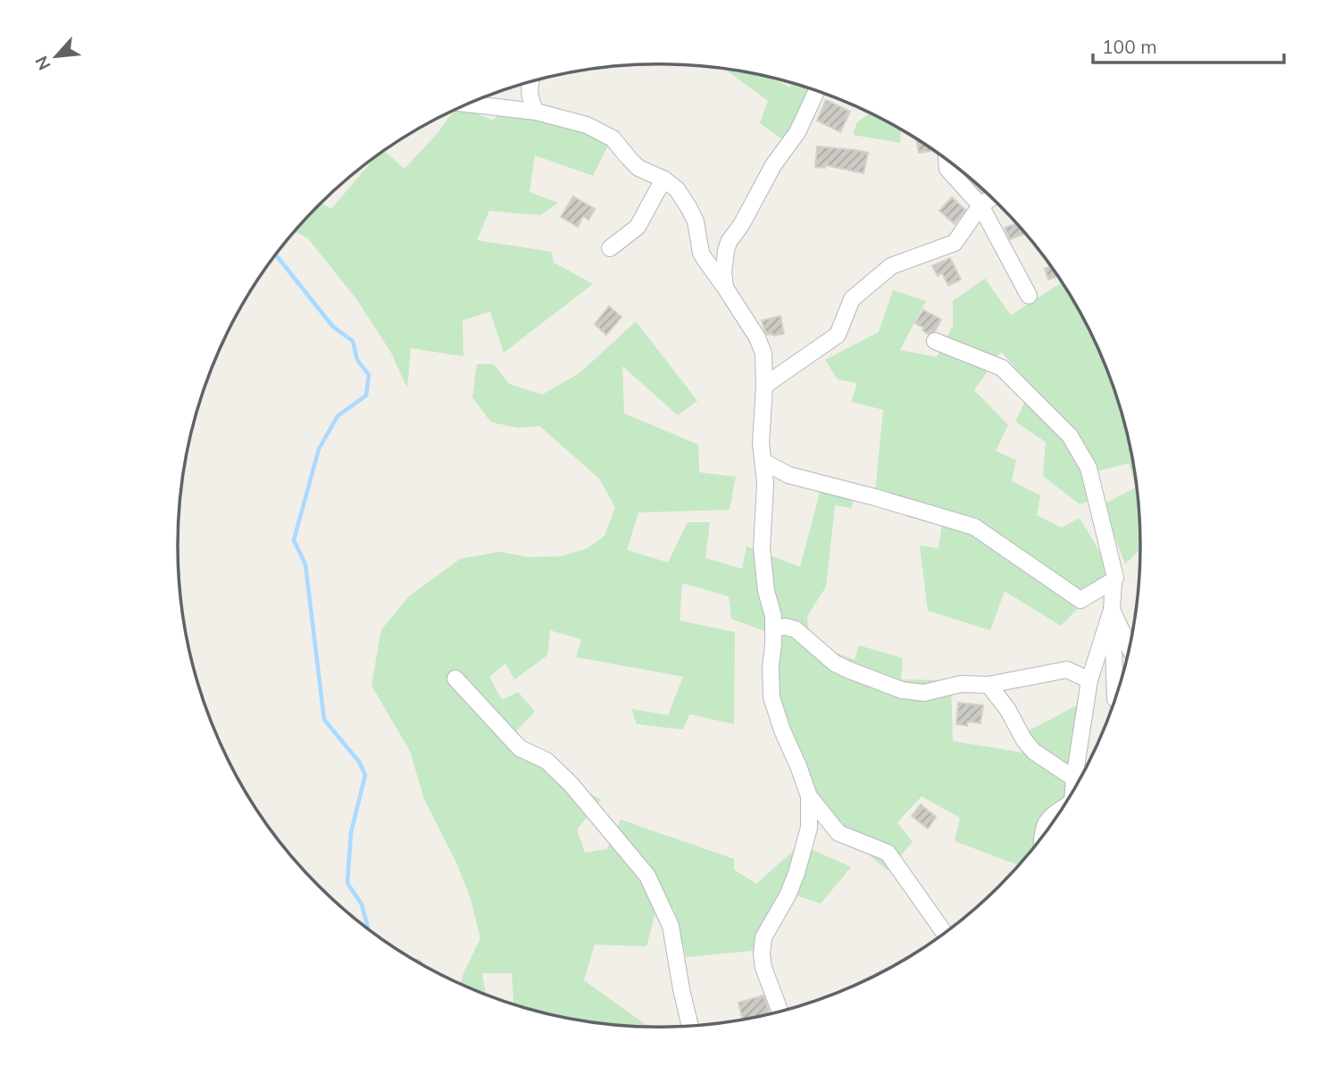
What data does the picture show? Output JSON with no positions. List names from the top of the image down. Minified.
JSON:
{"scale_bar":"100 m","north":"bottom left"}
